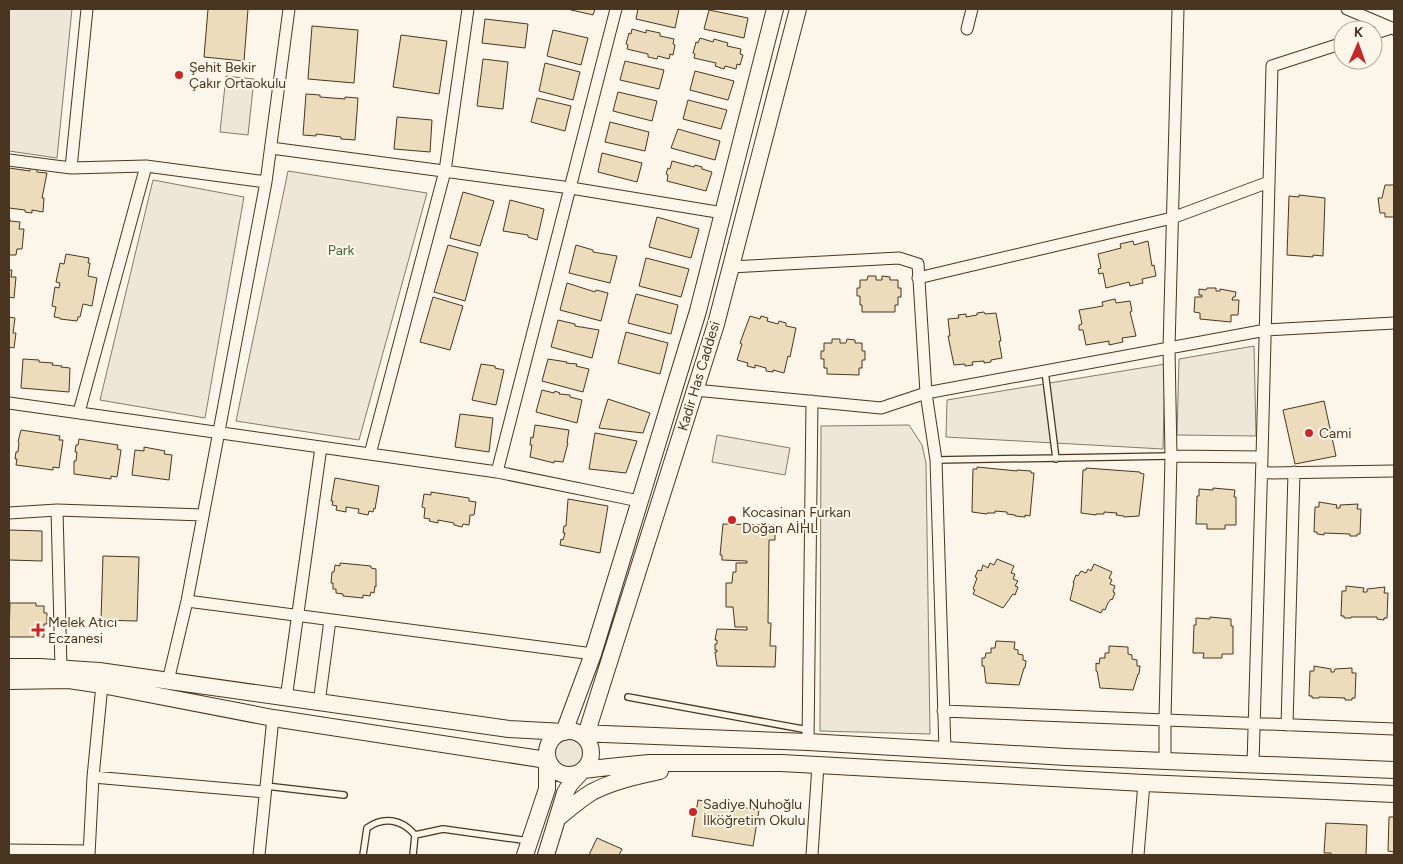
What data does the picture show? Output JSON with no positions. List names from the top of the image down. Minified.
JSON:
{"streets":{"street":["Kadir Has Caddesi"]},"parks":["Park"],"places":{"other":["Şehit Bekir Çakır Ortaokulu","Cami","Kocasinan Furkan Doğan AİHL","Sadiye Nuhoğlu İlköğretim Okulu"],"health":["Melek Atıcı Eczanesi"]},"north":"top"}
